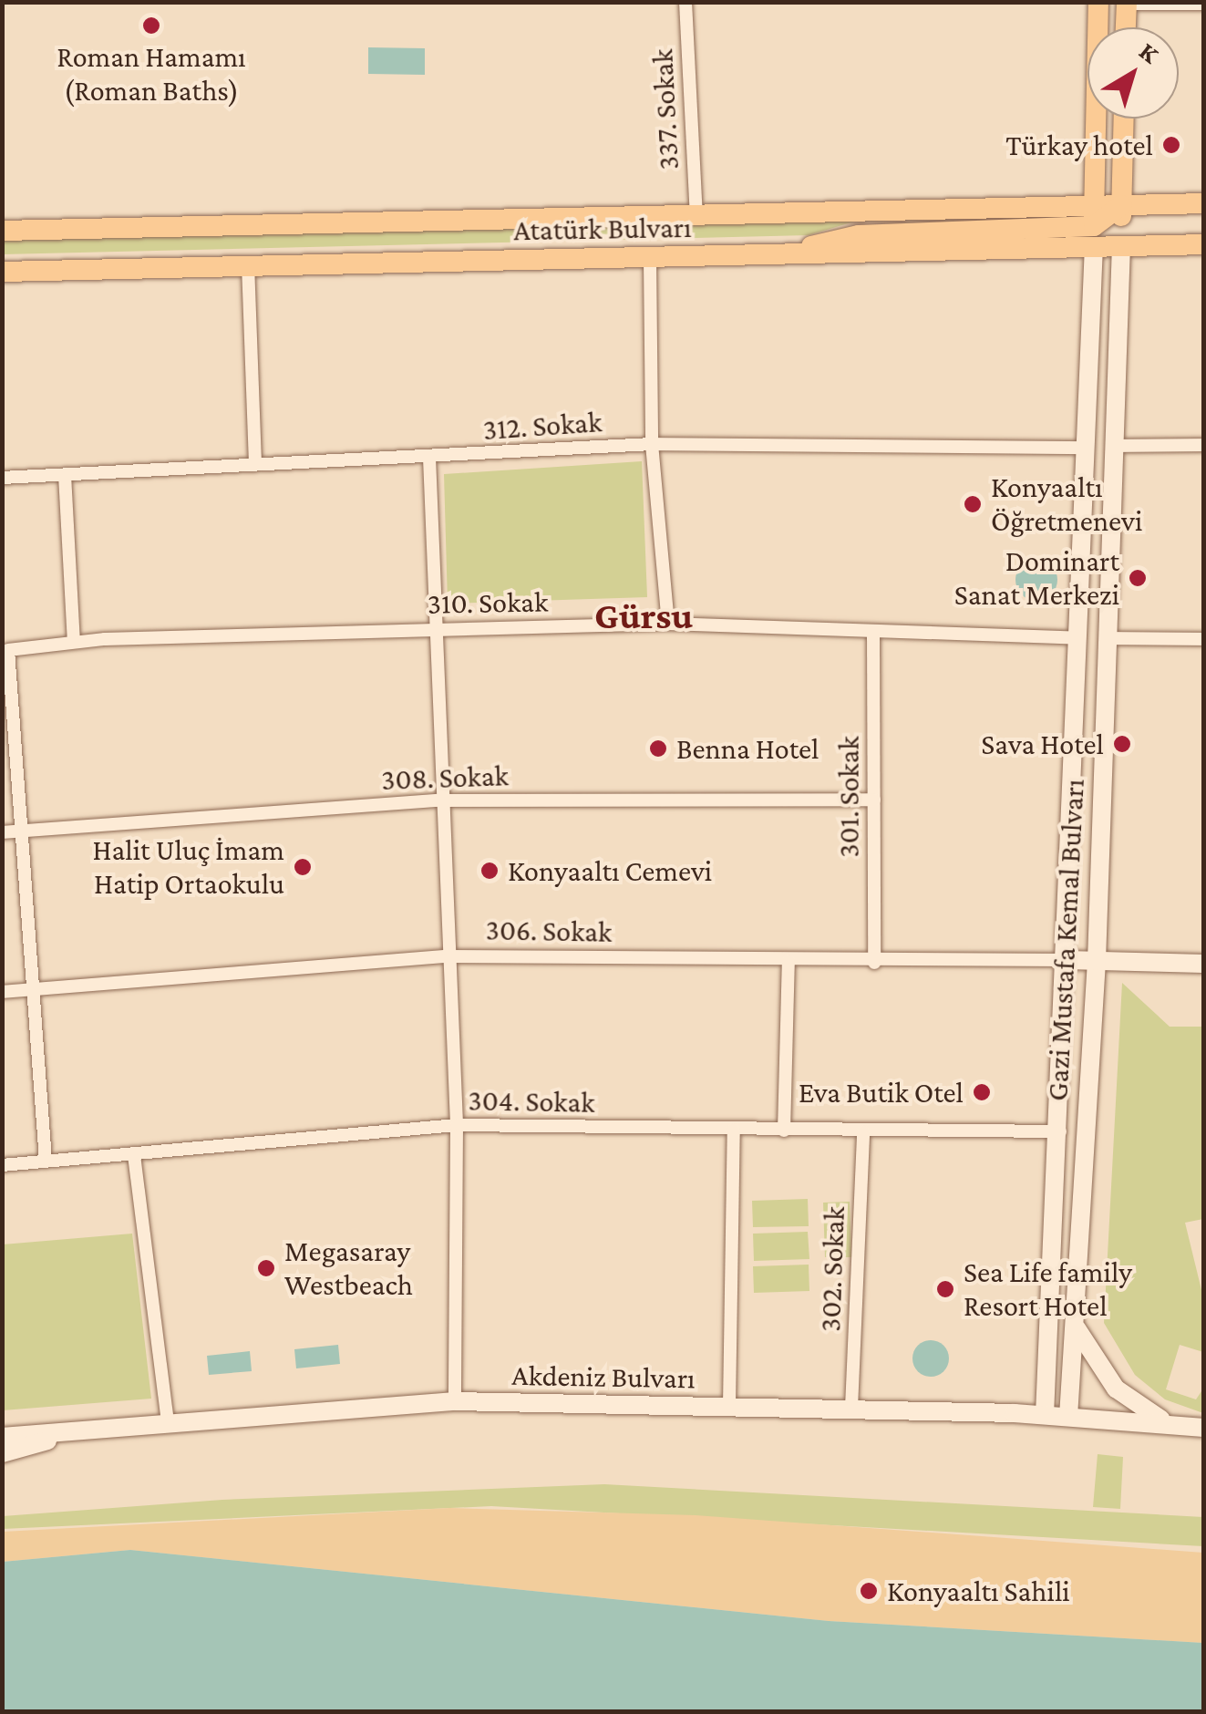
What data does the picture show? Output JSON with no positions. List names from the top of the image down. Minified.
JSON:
{"streets":{"main road":["Atatürk Bulvarı","306. Sokak","Gazi Mustafa Kemal Bulvarı","Akdeniz Bulvarı"],"street":["337. Sokak","312. Sokak","310. Sokak","308. Sokak","301. Sokak","304. Sokak","302. Sokak"]},"crossings":[["337. Sokak","Atatürk Bulvarı"],["Atatürk Bulvarı","Gazi Mustafa Kemal Bulvarı"],["312. Sokak","Gazi Mustafa Kemal Bulvarı"],["310. Sokak","308. Sokak"],["310. Sokak","301. Sokak"],["310. Sokak","Gazi Mustafa Kemal Bulvarı"],["308. Sokak","301. Sokak"],["301. Sokak","306. Sokak"],["306. Sokak","Gazi Mustafa Kemal Bulvarı"],["Gazi Mustafa Kemal Bulvarı","304. Sokak"],["Gazi Mustafa Kemal Bulvarı","Akdeniz Bulvarı"],["304. Sokak","302. Sokak"],["302. Sokak","Akdeniz Bulvarı"]],"districts":["Gürsu"],"places":["Roman Hamamı (Roman Baths)","Türkay hotel","Konyaaltı Öğretmenevi","Dominart Sanat Merkezi","Sava Hotel","Benna Hotel","Halit Uluç İmam Hatip Ortaokulu","Konyaaltı Cemevi","Eva Butik Otel","Megasaray Westbeach","Sea Life family Resort Hotel","Konyaaltı Sahili"],"north":"top right"}
